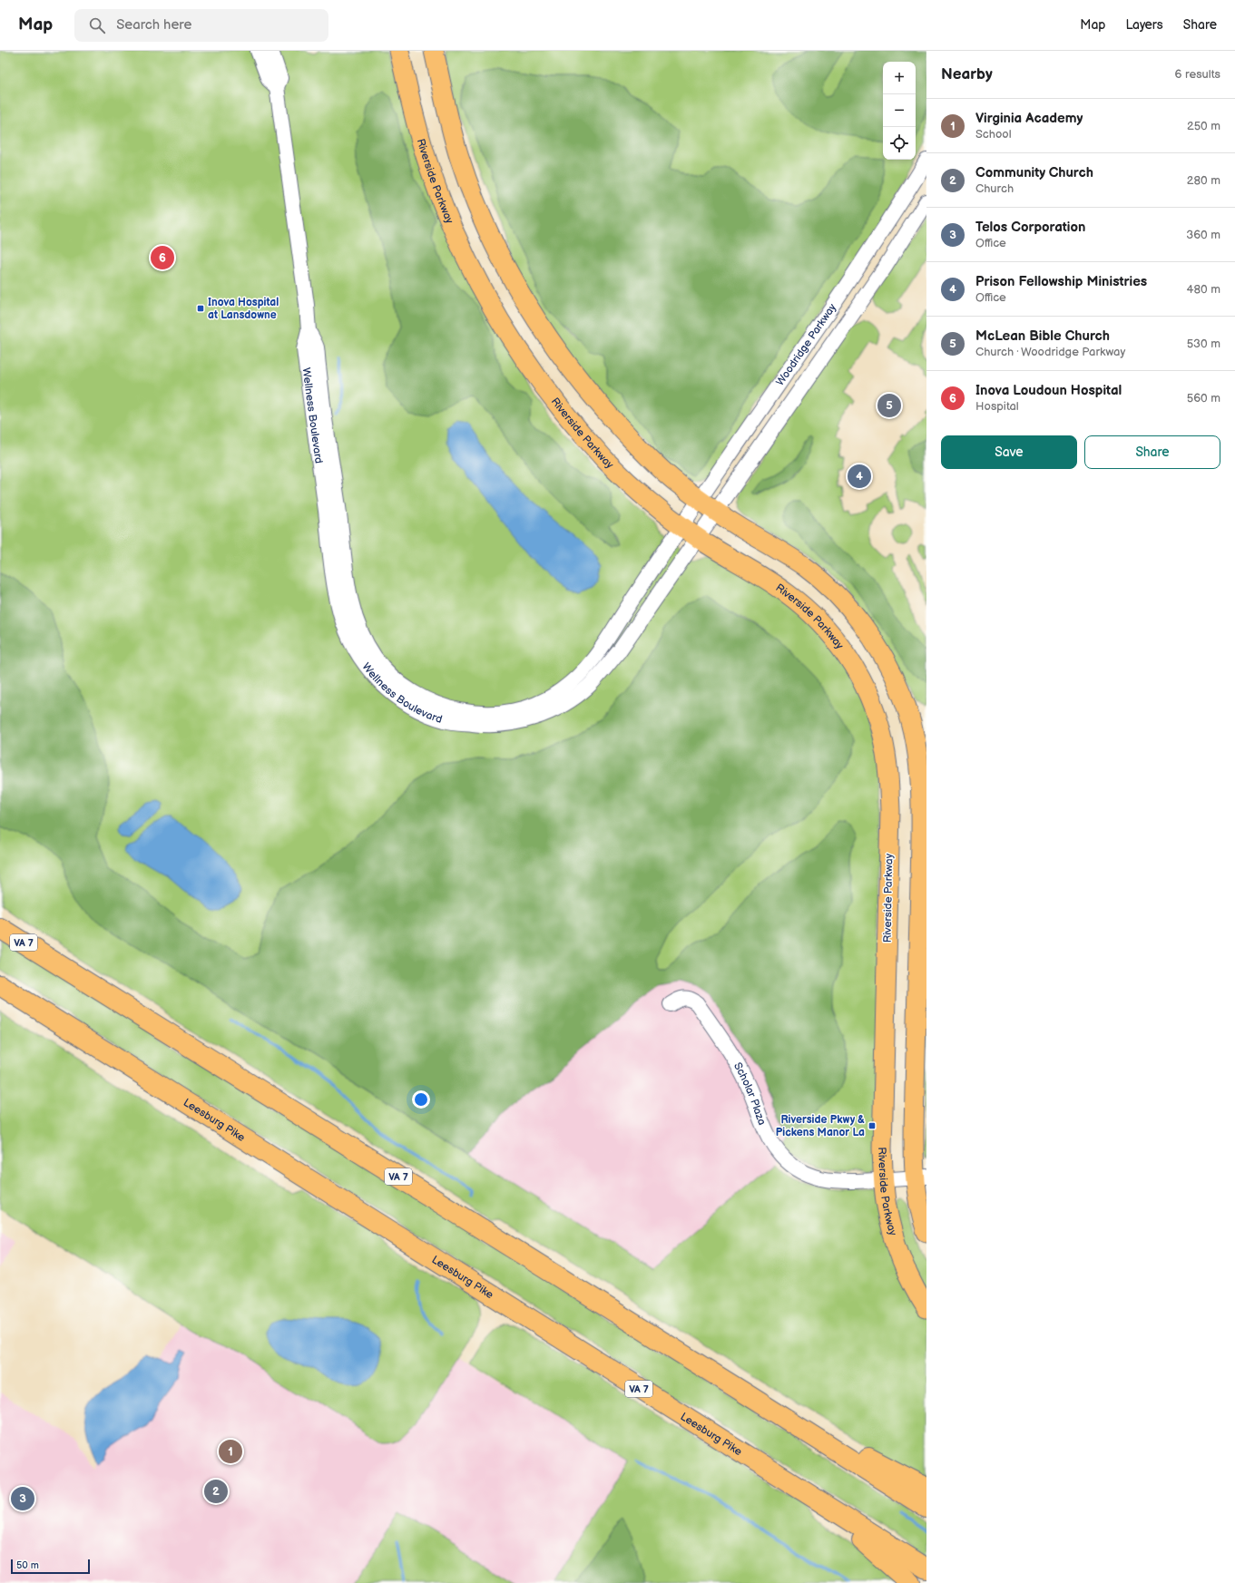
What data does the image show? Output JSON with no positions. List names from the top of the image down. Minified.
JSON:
{"streets":{"highway":["VA 7","Leesburg Pike"],"main road":["Riverside Parkway"],"street":["Woodridge Parkway","Wellness Boulevard","Scholar Plaza"]},"crossings":[["Riverside Parkway","Woodridge Parkway"],["Riverside Parkway","Wellness Boulevard"],["Riverside Parkway","Scholar Plaza"],["Woodridge Parkway","Wellness Boulevard"]],"places":{"transit":["Inova Hospital at Lansdowne","Riverside Pkwy & Pickens Manor La"]},"scale_bar":"50 m","page":{"header":"Map","search":"Search here","nav":["Map","Layers","Share"],"heading":["Nearby","6 results"],"map_buttons":["+","−"],"list":[{"mark":"1","name":"Virginia Academy","note":"School","value":"250 m"},{"mark":"2","name":"Community Church","note":"Church","value":"280 m"},{"mark":"3","name":"Telos Corporation","note":"Office","value":"360 m"},{"mark":"4","name":"Prison Fellowship Ministries","note":"Office","value":"480 m"},{"mark":"5","name":"McLean Bible Church","note":"Church · Woodridge Parkway","value":"530 m"},{"mark":"6","name":"Inova Loudoun Hospital","note":"Hospital","value":"560 m"}],"pins":["6","5","4","1","2","3"],"buttons":["Save","Share"],"scale":"50 m"}}
